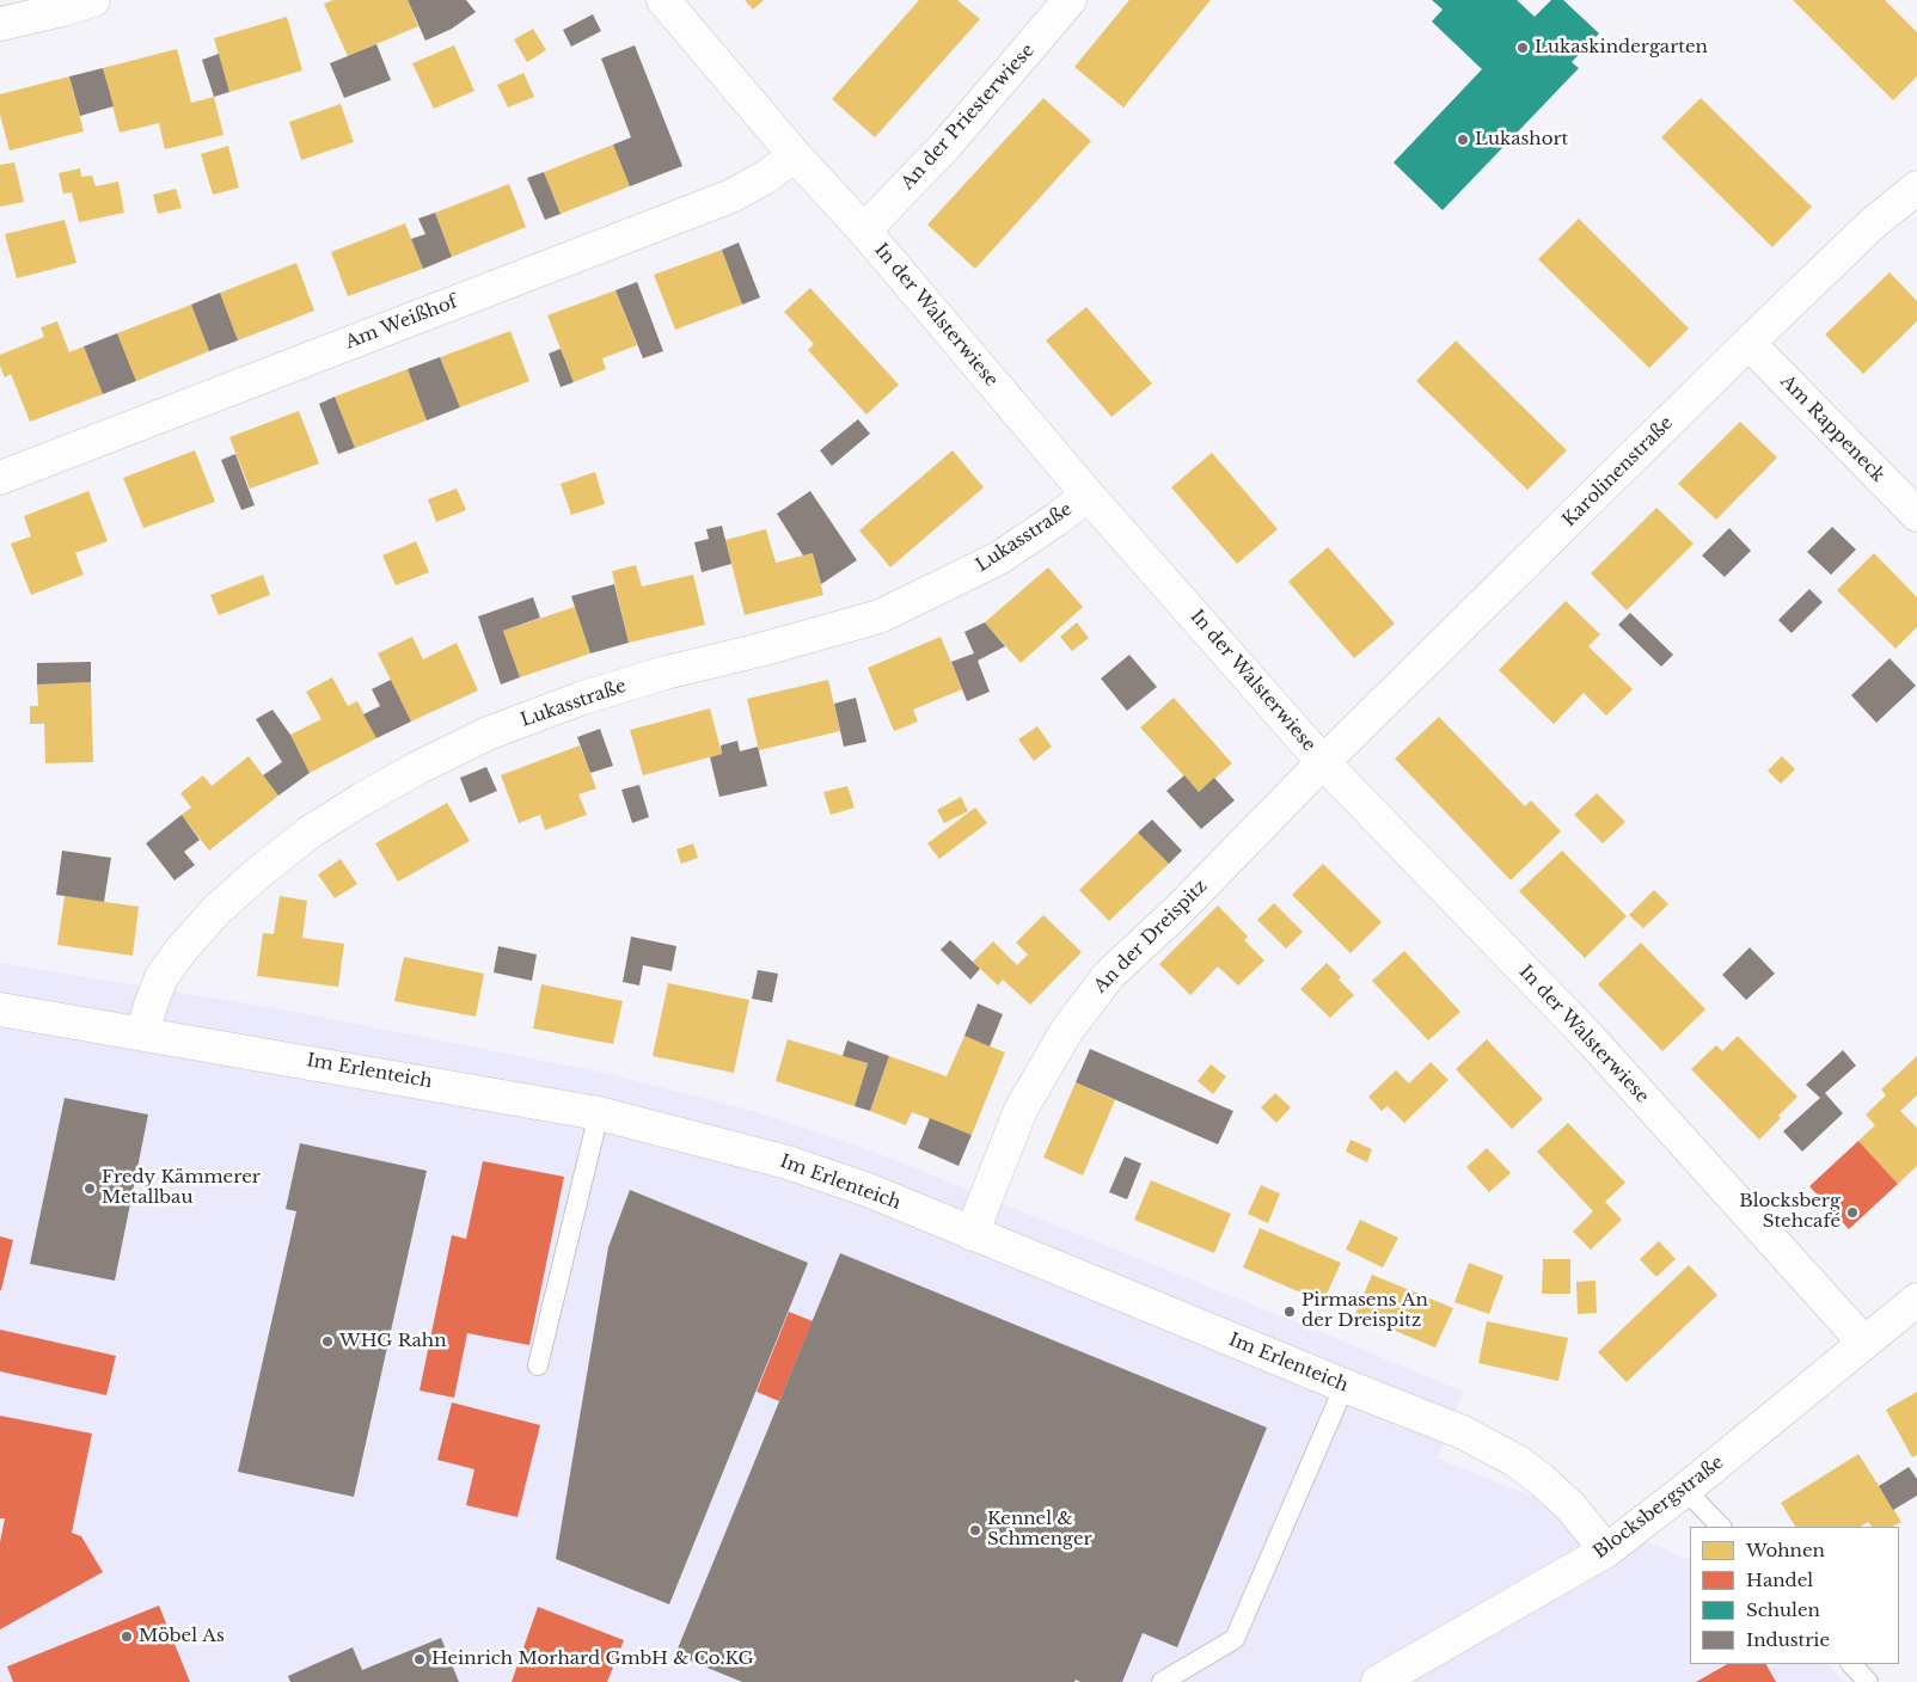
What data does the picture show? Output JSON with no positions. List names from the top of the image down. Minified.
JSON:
{"streets":{"street":["An der Priesterwiese","In der Walsterwiese","Am Weißhof","Am Rappeneck","Karolinenstraße","Lukasstraße","An der Dreispitz","Im Erlenteich","Blocksbergstraße"]},"crossings":[["An der Priesterwiese","In der Walsterwiese"],["In der Walsterwiese","Am Weißhof"],["In der Walsterwiese","Karolinenstraße"],["In der Walsterwiese","Lukasstraße"],["In der Walsterwiese","An der Dreispitz"],["In der Walsterwiese","Blocksbergstraße"],["Am Rappeneck","Karolinenstraße"],["Karolinenstraße","An der Dreispitz"],["Lukasstraße","Im Erlenteich"],["An der Dreispitz","Im Erlenteich"],["Im Erlenteich","Blocksbergstraße"]],"places":["Lukaskindergarten","Lukashort","Fredy Kämmerer Metallbau","Blocksberg Stehcafé","Pirmasens An der Dreispitz","WHG Rahn","Kennel & Schmenger","Möbel As","Heinrich Morhard GmbH & Co.KG"],"legend":["Wohnen","Handel","Schulen","Industrie"]}
